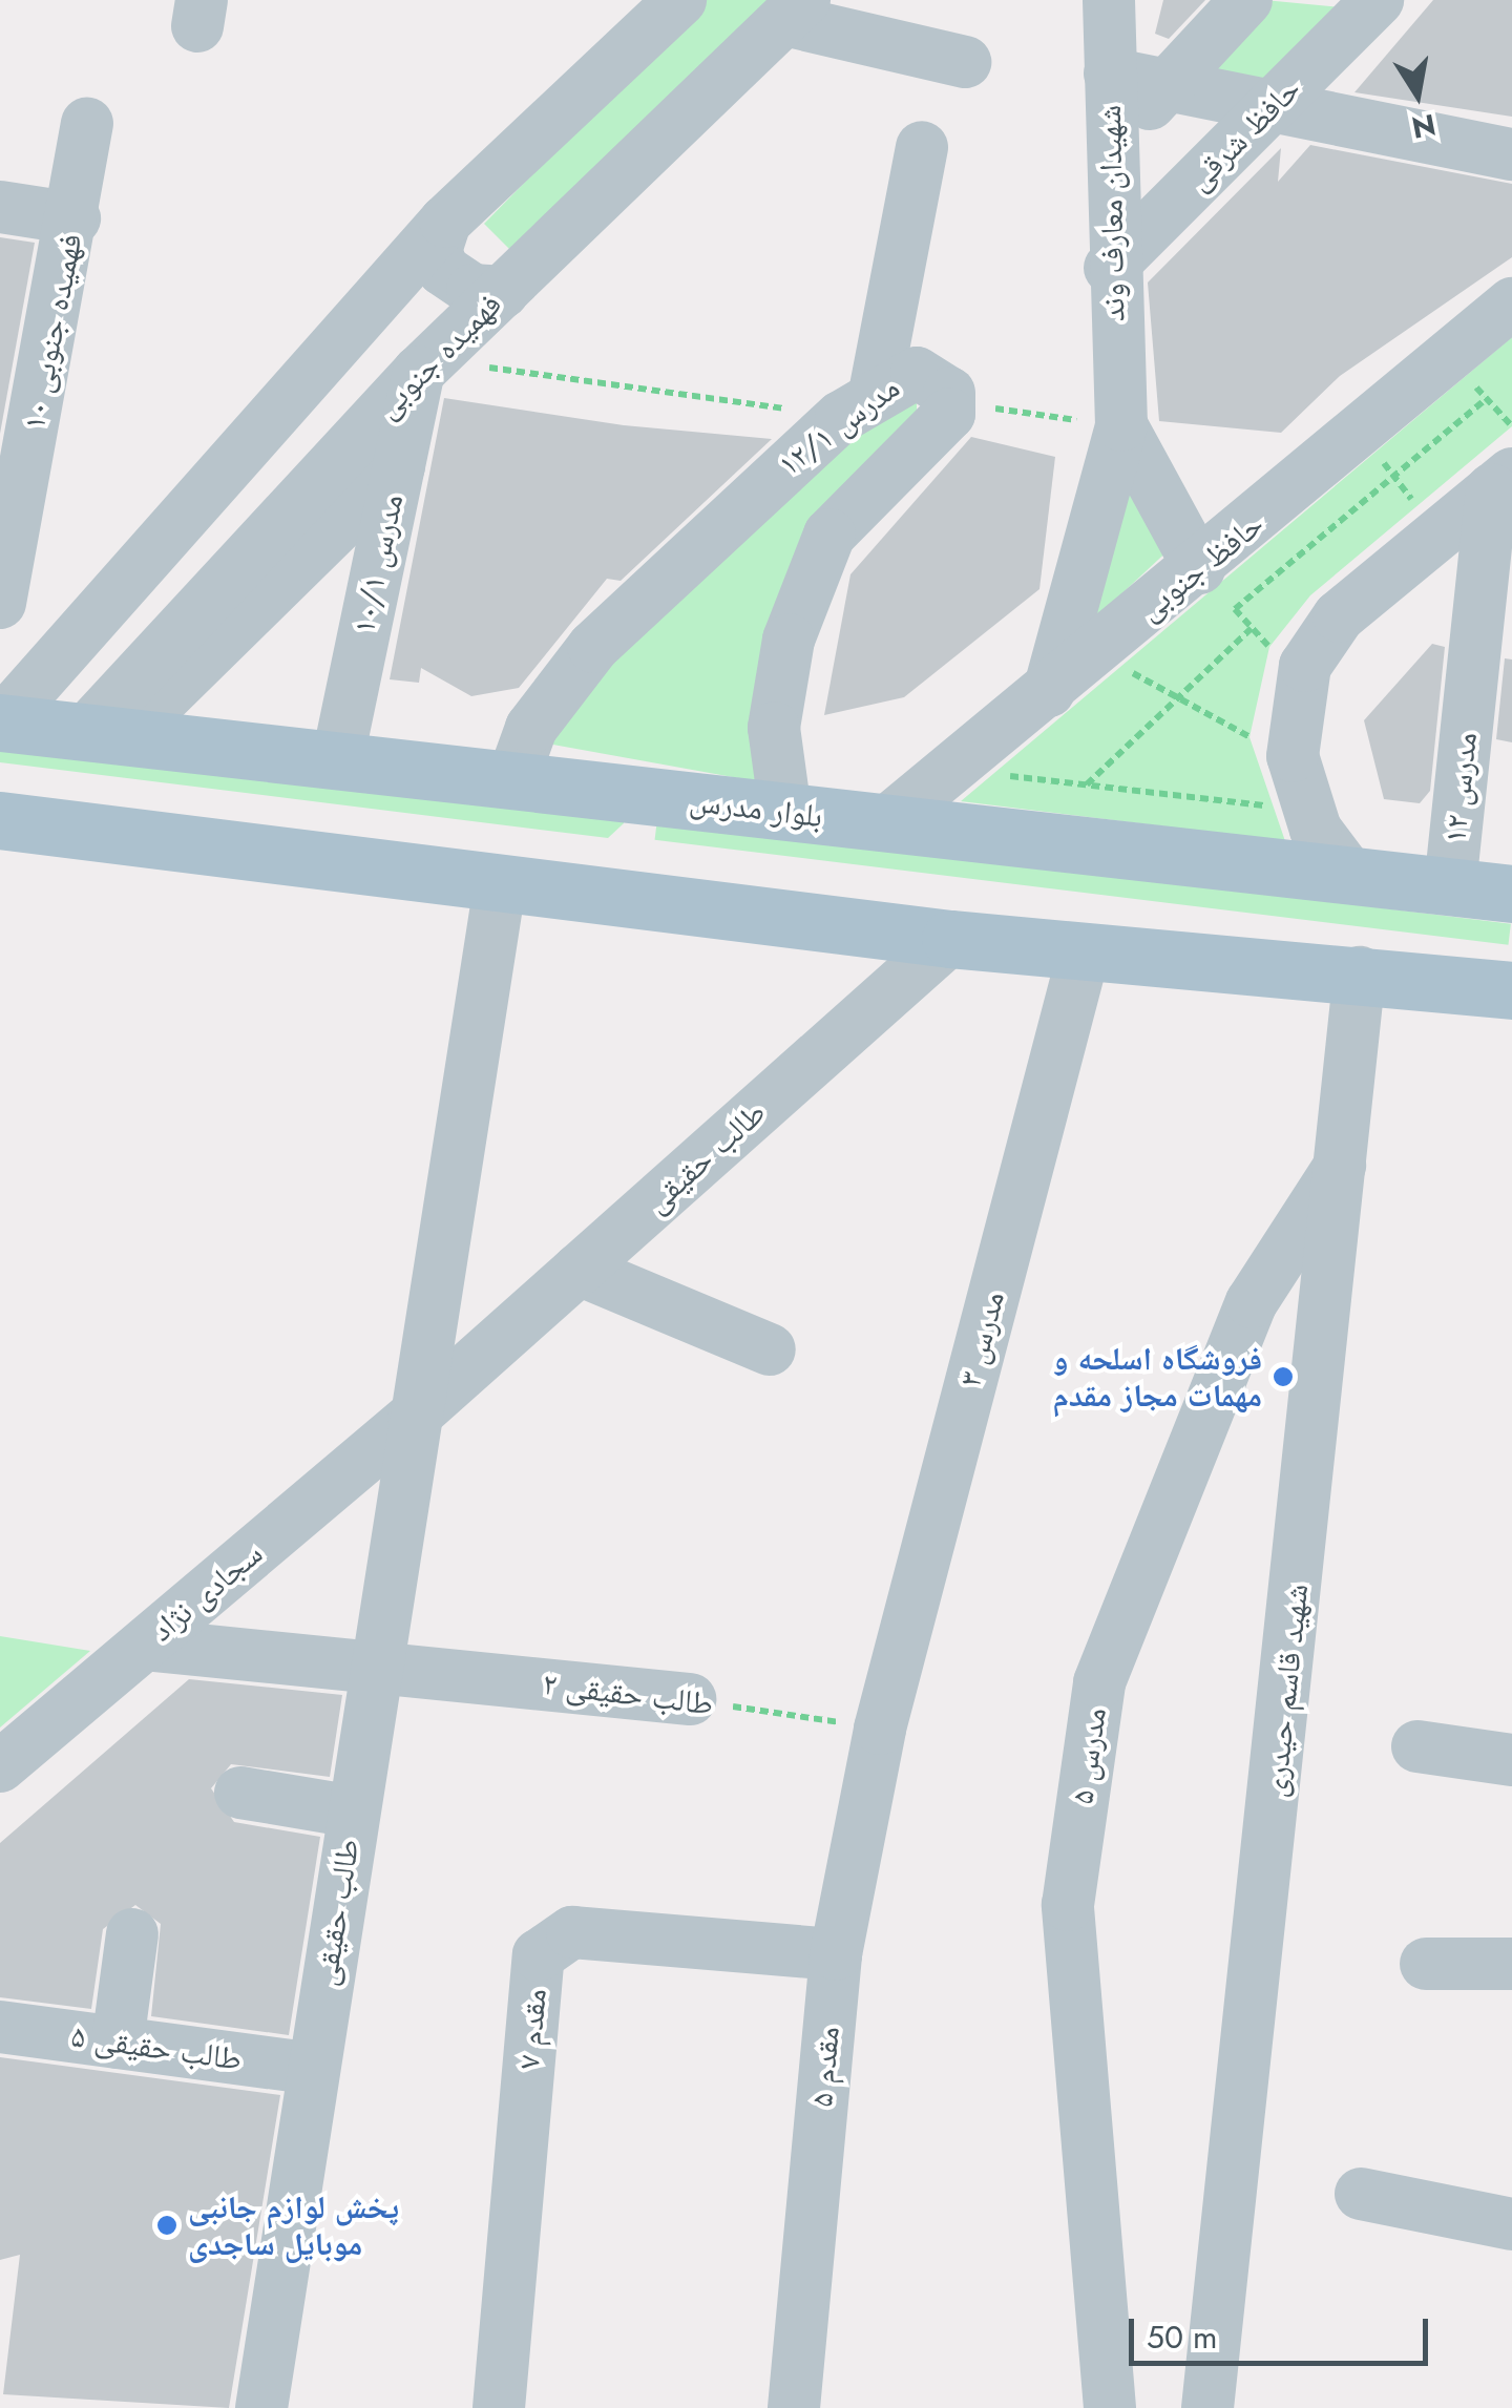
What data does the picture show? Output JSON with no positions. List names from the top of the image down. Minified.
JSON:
{"streets":{"main road":["بلوار مدرس"],"street":["حافظ شرقی","شهیدان معارف وند","فهمیده جنوبی ۱۰","فهمیده جنوبی","مدرس ۱۲/۱","مدرس ۱۰/۱","حافظ جنوبی","مدرس ۱۲","طالب حقیقی","مدرس ۳","سجادی نژاد","شهید قاسم حیدری","طالب حقیقی ۲","مدرس ۵","مقدم ۷","طالب حقیقی ۵","مقدم ۵"]},"crossings":[["حافظ شرقی","شهیدان معارف وند"],["فهمیده جنوبی","مدرس ۱۰/۱"],["فهمیده جنوبی","بلوار مدرس"],["مدرس ۱۲/۱","بلوار مدرس"],["مدرس ۱۰/۱","بلوار مدرس"],["حافظ جنوبی","بلوار مدرس"],["مدرس ۱۲","بلوار مدرس"],["طالب حقیقی","سجادی نژاد"],["طالب حقیقی","طالب حقیقی ۲"],["طالب حقیقی","طالب حقیقی ۵"],["مدرس ۳","طالب حقیقی ۲"],["مدرس ۳","مقدم ۵"],["سجادی نژاد","طالب حقیقی ۲"],["شهید قاسم حیدری","مدرس ۵"],["طالب حقیقی ۲","مقدم ۵"],["مقدم ۷","مقدم ۵"]],"places":["فروشگاه اسلحه و مهمات مجاز مقدم","پخش لوازم جانبی موبایل ساجدی"],"scale_bar":"50 m","north":"bottom"}
